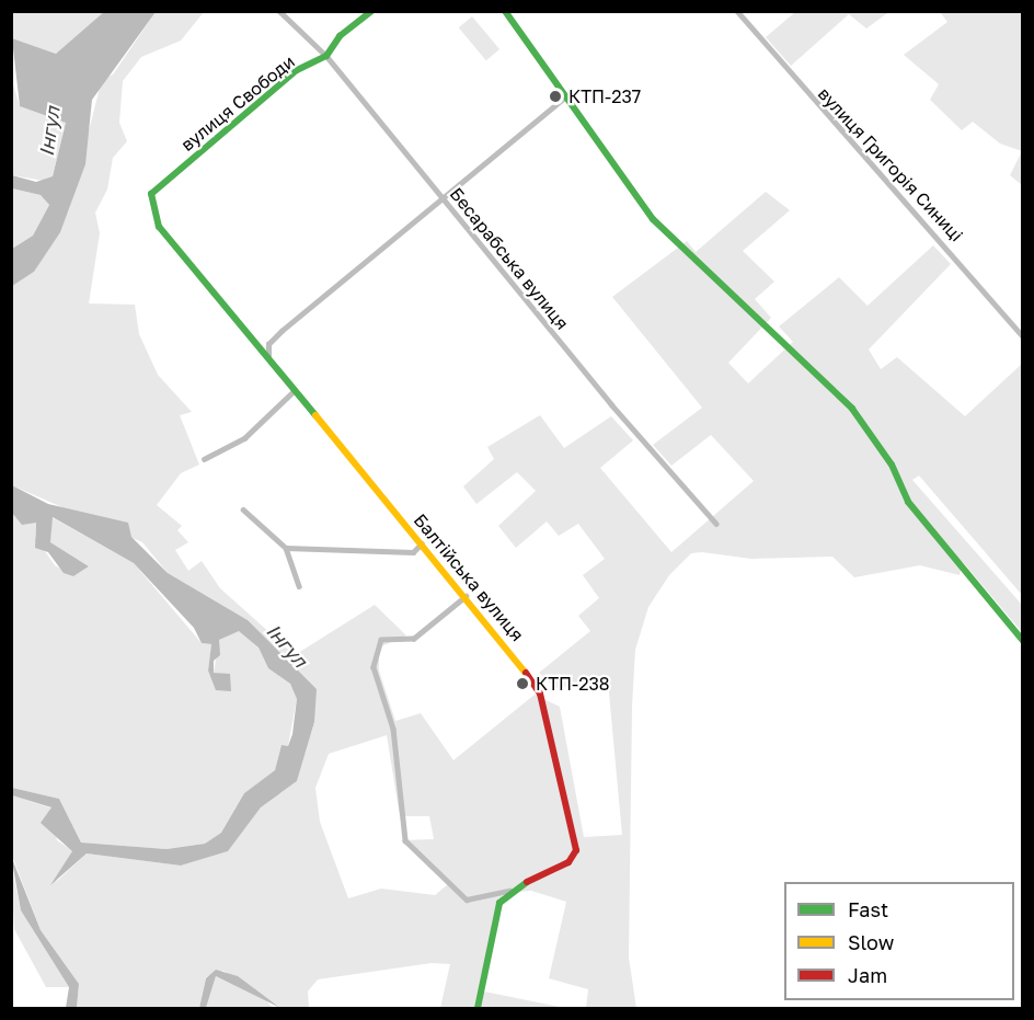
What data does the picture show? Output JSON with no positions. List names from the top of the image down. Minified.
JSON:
{"streets":{"street":["вулиця Свободи","вулиця Григорія Синиці","Бесарабська вулиця","Балтійська вулиця"]},"crossings":[["вулиця Свободи","Бесарабська вулиця"],["вулиця Свободи","Балтійська вулиця"]],"water":["Інгул"],"places":["КТП-237","КТП-238"],"legend":["Fast","Slow","Jam"]}
